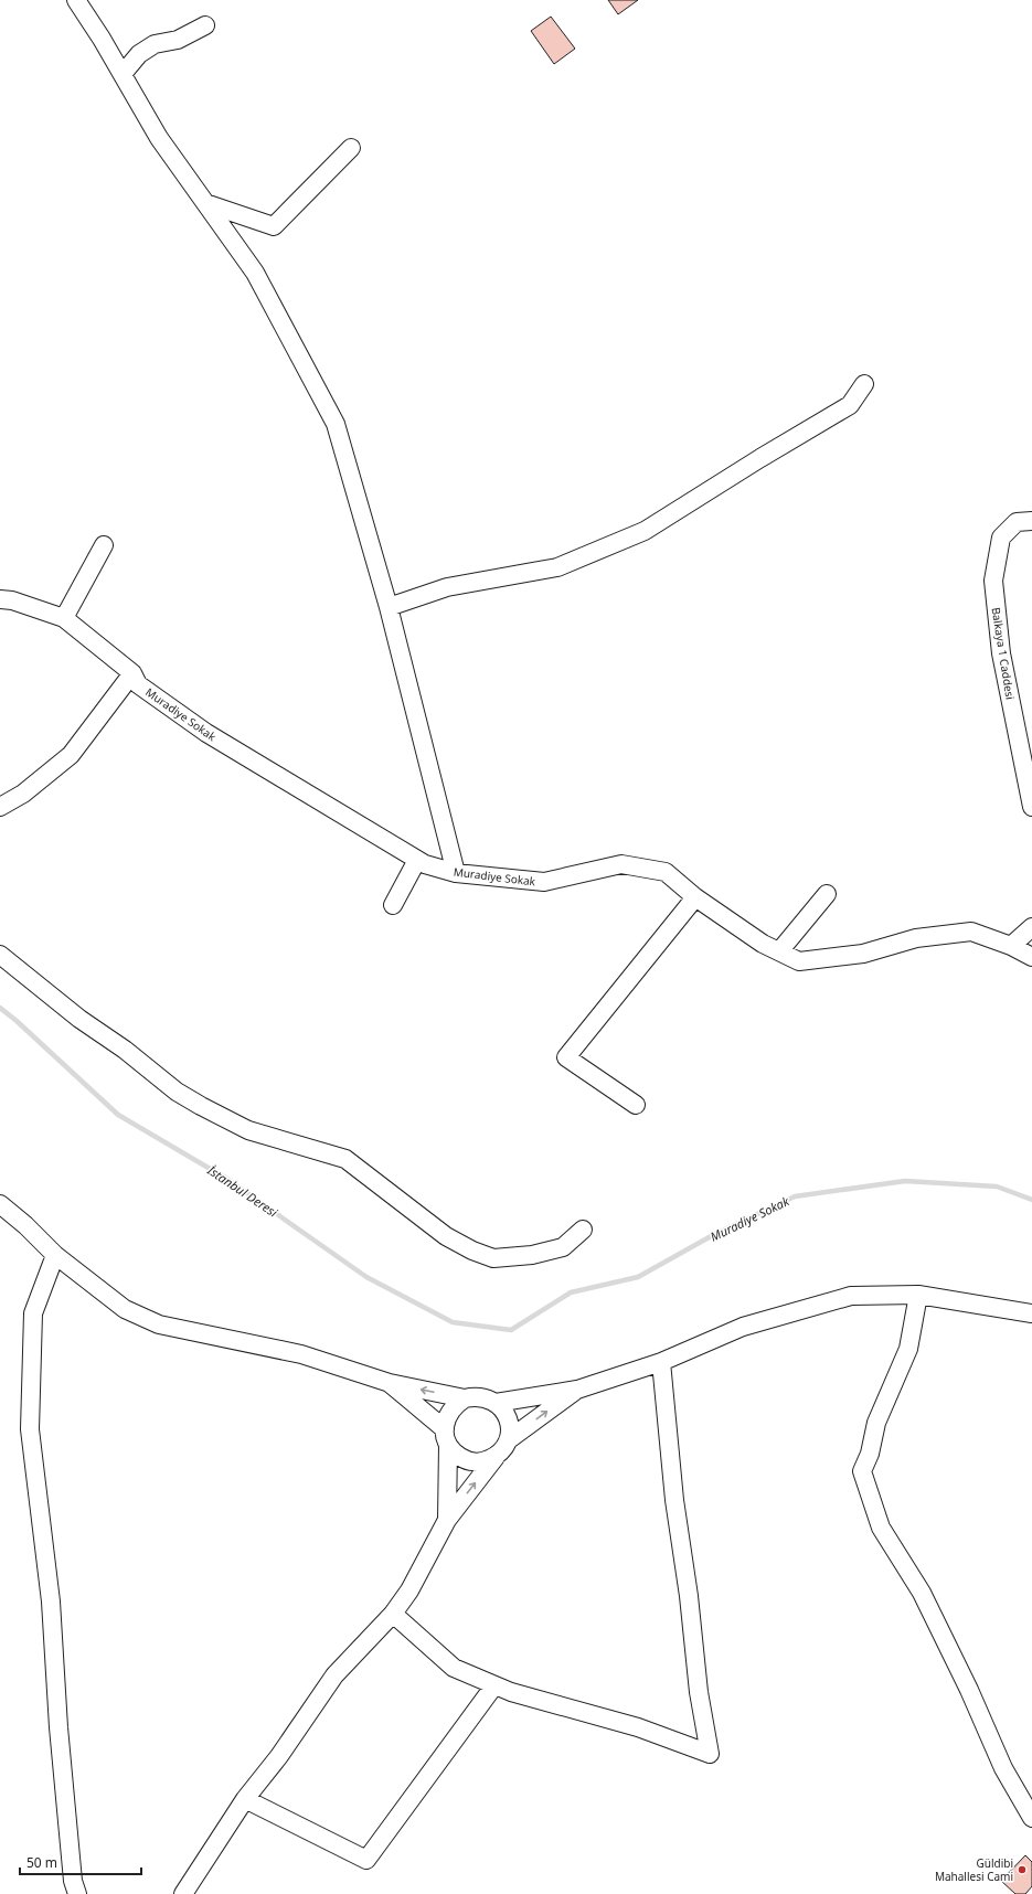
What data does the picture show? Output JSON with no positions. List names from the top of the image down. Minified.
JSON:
{"streets":{"street":["Balkaya 1 Caddesi","Muradiye Sokak"]},"water":["İstanbul Deresi","Muradiye Sokak"],"places":["Güldibi Mahallesi Cami"],"scale_bar":"50 m"}
